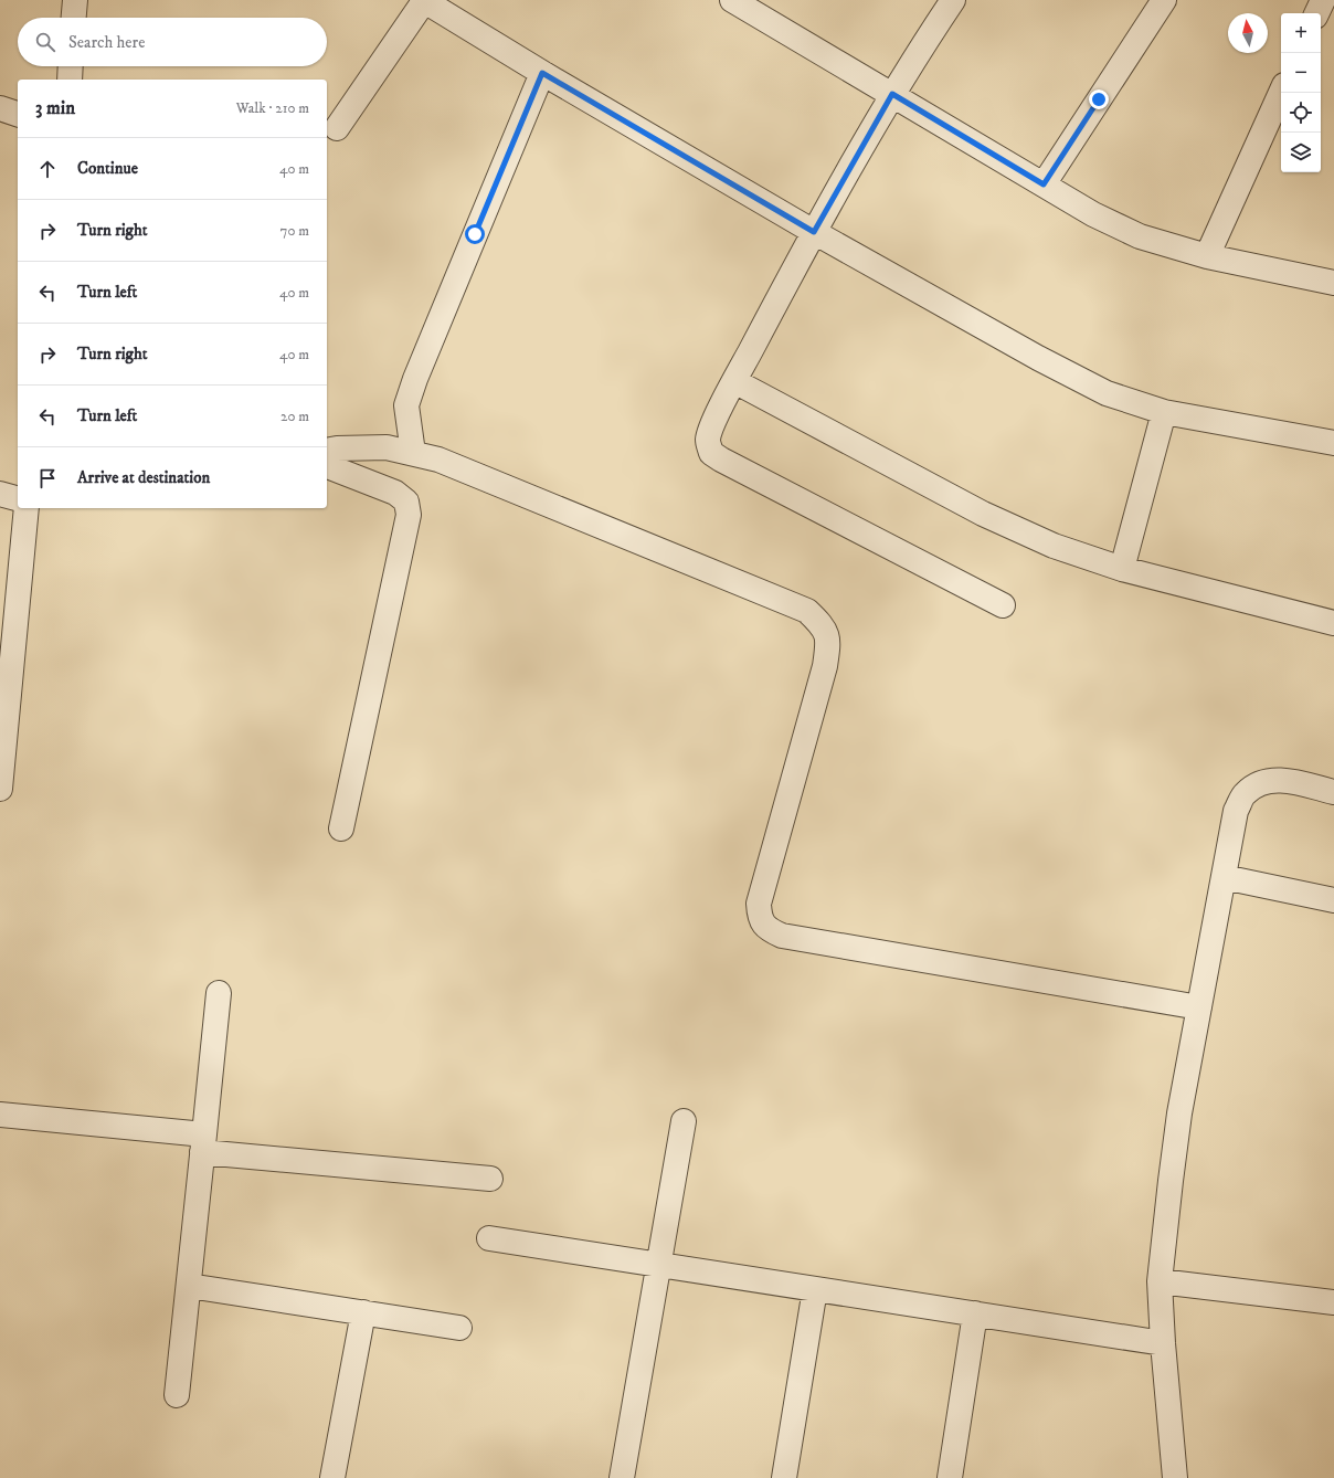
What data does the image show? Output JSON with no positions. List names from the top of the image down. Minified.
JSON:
{"north":"top","page":{"map_buttons":["+","−"],"search":"Search here","heading":["3 min","Walk · 210 m"],"list":[["Continue","40 m"],["Turn right","70 m"],["Turn left","40 m"],["Turn right","40 m"],["Turn left","20 m"],"Arrive at destination"]}}
